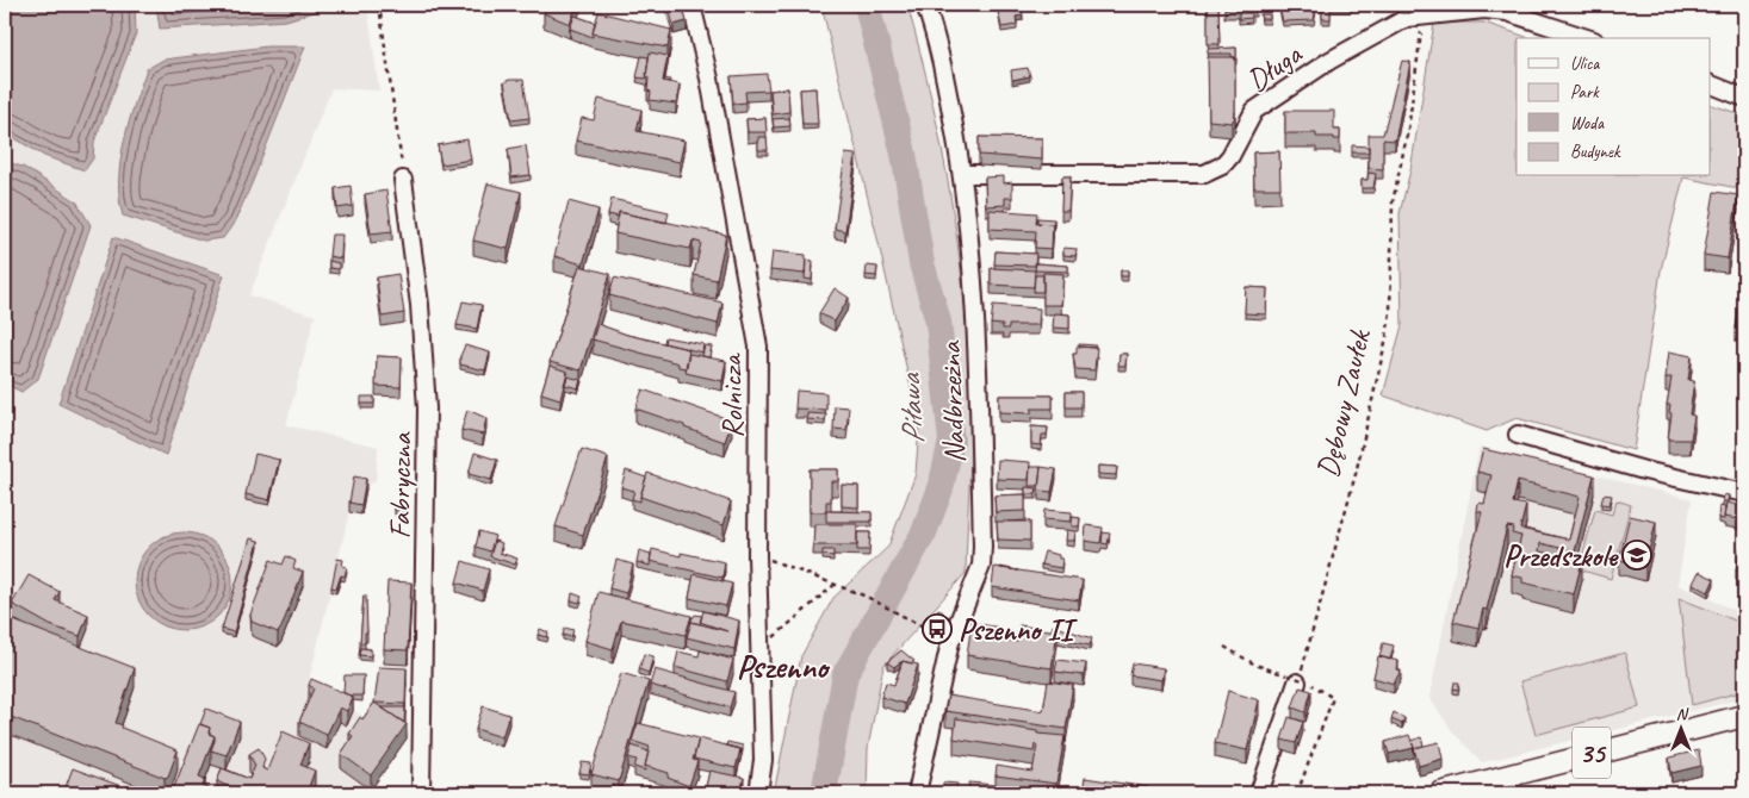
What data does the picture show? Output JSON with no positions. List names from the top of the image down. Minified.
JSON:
{"streets":{"main road":["35"],"street":["Długa","Rolnicza","Nadbrzeżna","Fabryczna"],"path":["Dębowy Zaułek"]},"crossings":[["Długa","Nadbrzeżna"],["Długa","Dębowy Zaułek"]],"districts":["Pszenno"],"water":["Piława"],"places":{"school or university":["Przedszkole"],"bus stop":["Pszenno II"]},"legend":["Ulica","Park","Woda","Budynek"],"north":"top"}
